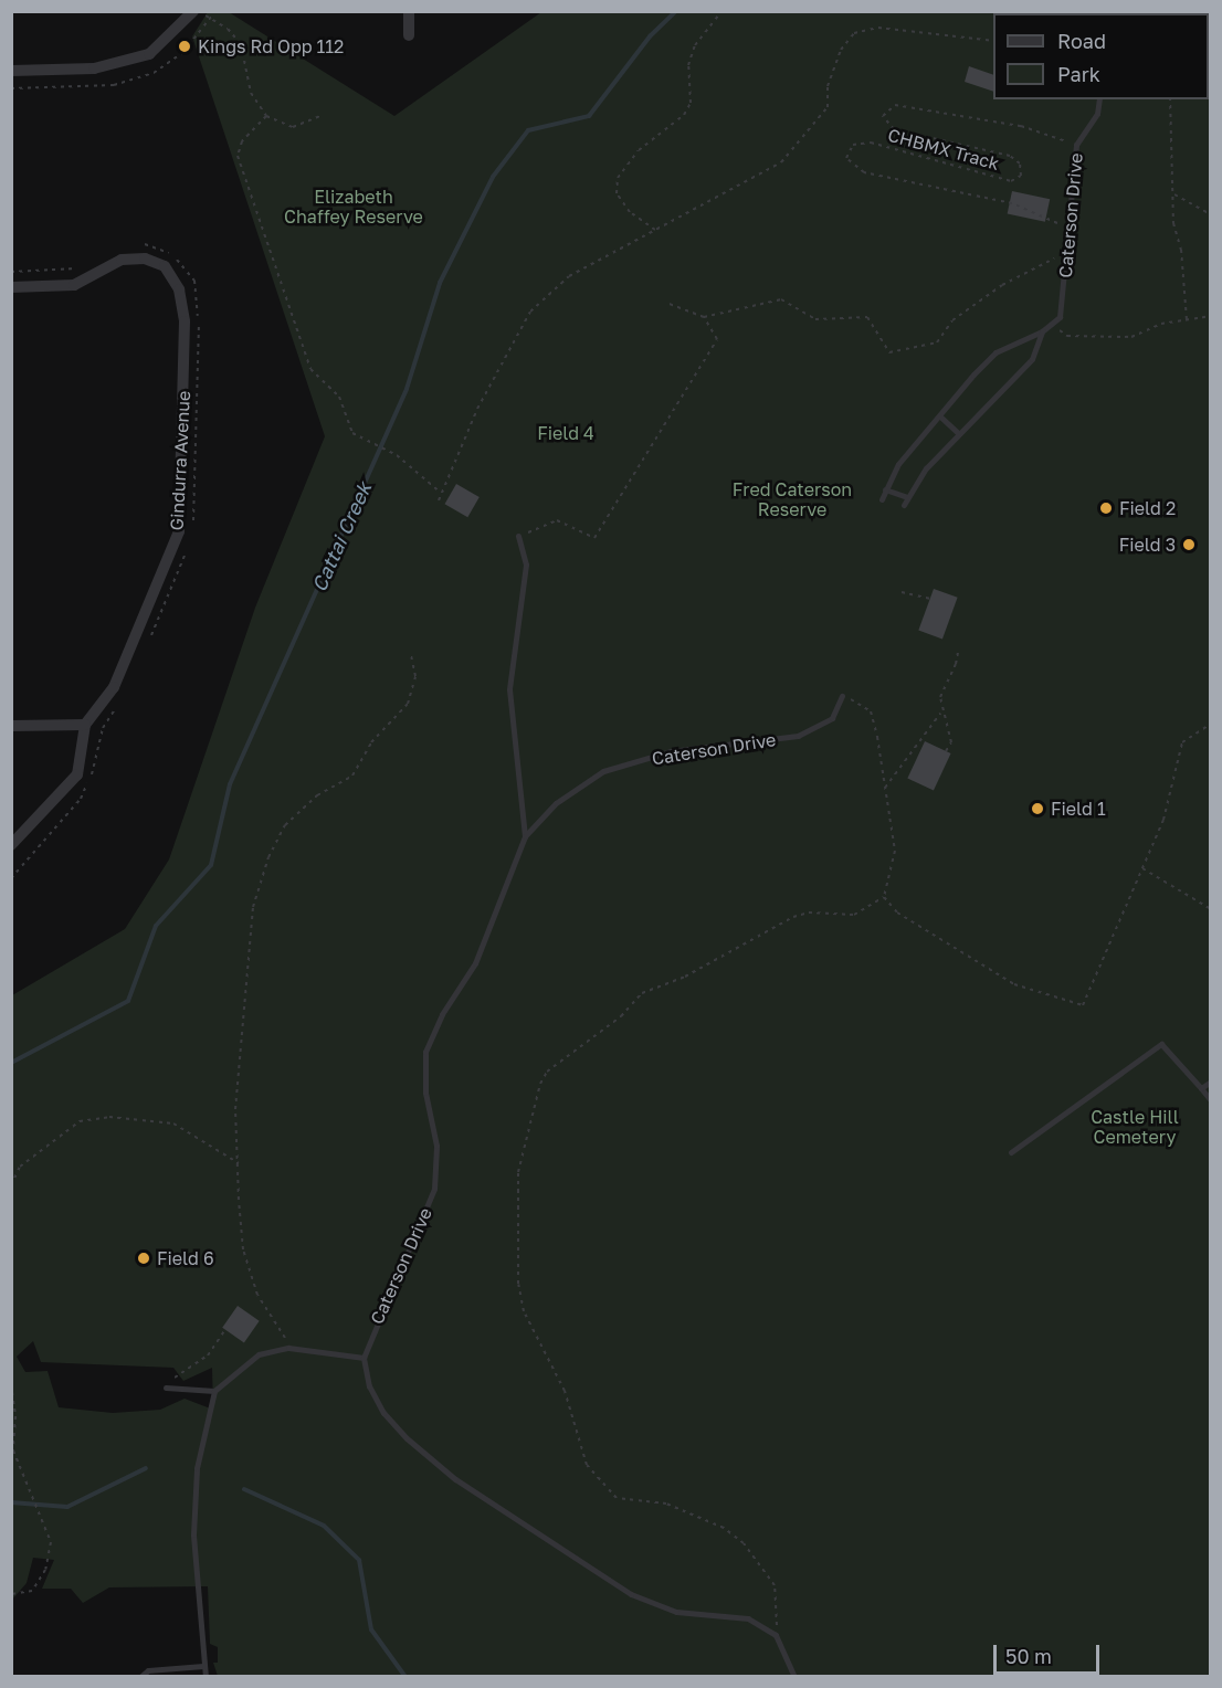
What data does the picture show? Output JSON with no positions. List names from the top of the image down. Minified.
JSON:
{"streets":{"street":["Gindurra Avenue"],"lane":["Caterson Drive"],"path":["CHBMX Track"]},"crossings":[["CHBMX Track","Caterson Drive"]],"water":["Cattai Creek"],"parks":["Elizabeth Chaffey Reserve","Field 4","Fred Caterson Reserve","Castle Hill Cemetery"],"places":["Kings Rd Opp 112","Field 2","Field 3","Field 1","Field 6"],"legend":["Road","Park"],"scale_bar":"50 m"}
